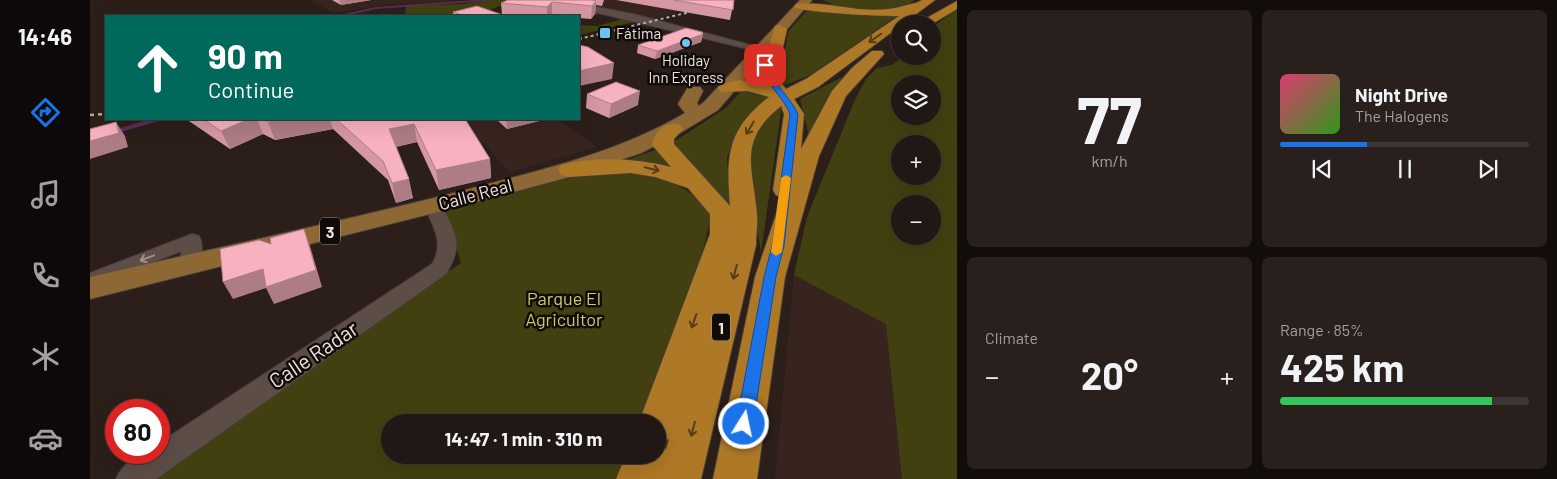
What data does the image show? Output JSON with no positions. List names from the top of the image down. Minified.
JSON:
{"streets":{"highway":["1"],"main road":["Calle Real","3"],"street":["Calle Radar"]},"crossings":[["Calle Real","Calle Radar"]],"parks":["Parque El Agricultor"],"places":{"transit":["Fátima"],"other":["Holiday Inn Express"]},"page":{"tabs":"14:46","tile":[["77","km/h"],"Climate",["Range · 85%","425 km"]],"map_buttons":["+","−"],"turn":["90 m","Continue"],"song":["Night Drive","The Halogens"],"heat":["−","20°","+"],"limit":"80","trip":"14:47 · 1 min · 310 m"}}
